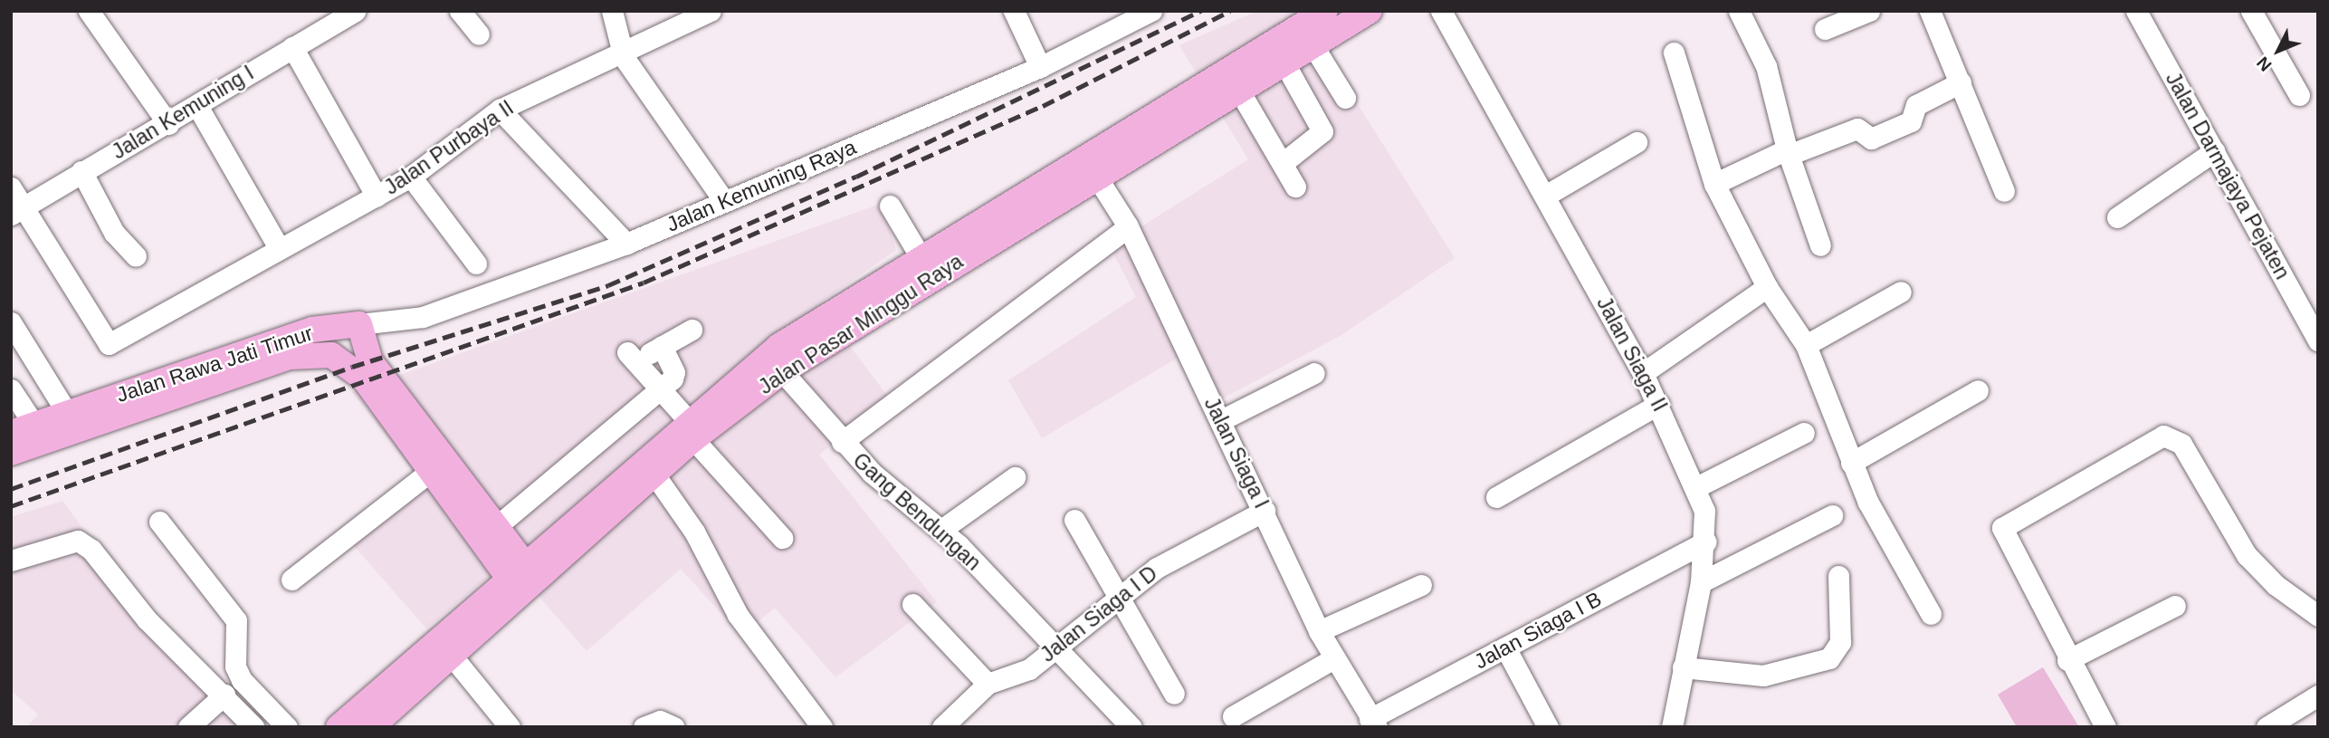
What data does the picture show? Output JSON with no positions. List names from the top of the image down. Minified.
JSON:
{"streets":{"main road":["Jalan Pasar Minggu Raya","Jalan Rawa Jati Timur"],"street":["Jalan Kemuning I","Jalan Purbaya II","Jalan Darmajaya Pejaten","Jalan Kemuning Raya","Jalan Siaga II","Jalan Siaga I","Gang Bendungan","Jalan Siaga I D","Jalan Siaga I B"]},"crossings":[["Jalan Kemuning I","Jalan Purbaya II"],["Jalan Kemuning Raya","Jalan Rawa Jati Timur"],["Jalan Pasar Minggu Raya","Jalan Rawa Jati Timur"],["Jalan Pasar Minggu Raya","Jalan Siaga I"],["Jalan Pasar Minggu Raya","Gang Bendungan"],["Jalan Siaga II","Jalan Siaga I B"],["Jalan Siaga I","Jalan Siaga I D"],["Jalan Siaga I","Jalan Siaga I B"],["Gang Bendungan","Jalan Siaga I D"]],"north":"bottom left"}
